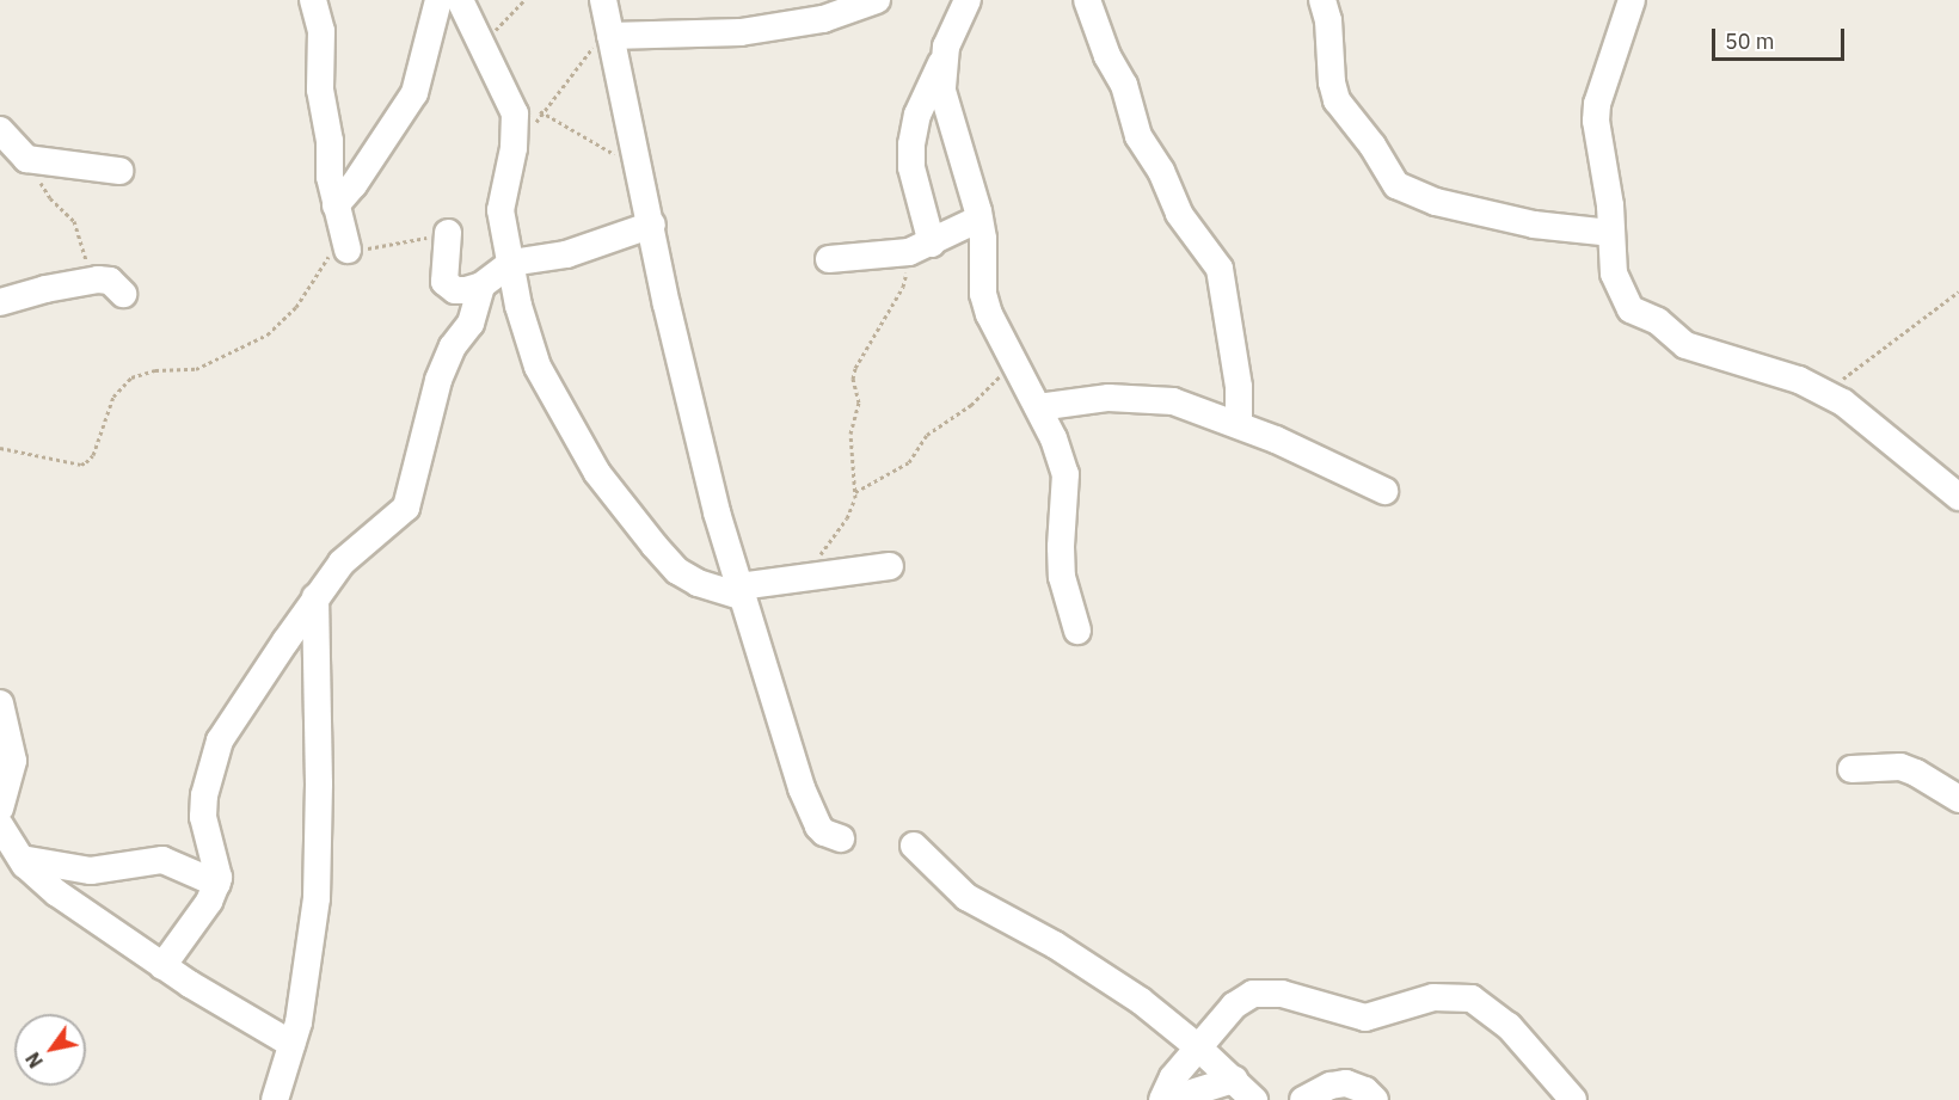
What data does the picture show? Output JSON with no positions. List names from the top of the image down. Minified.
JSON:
{"scale_bar":"50 m","north":"bottom left"}
